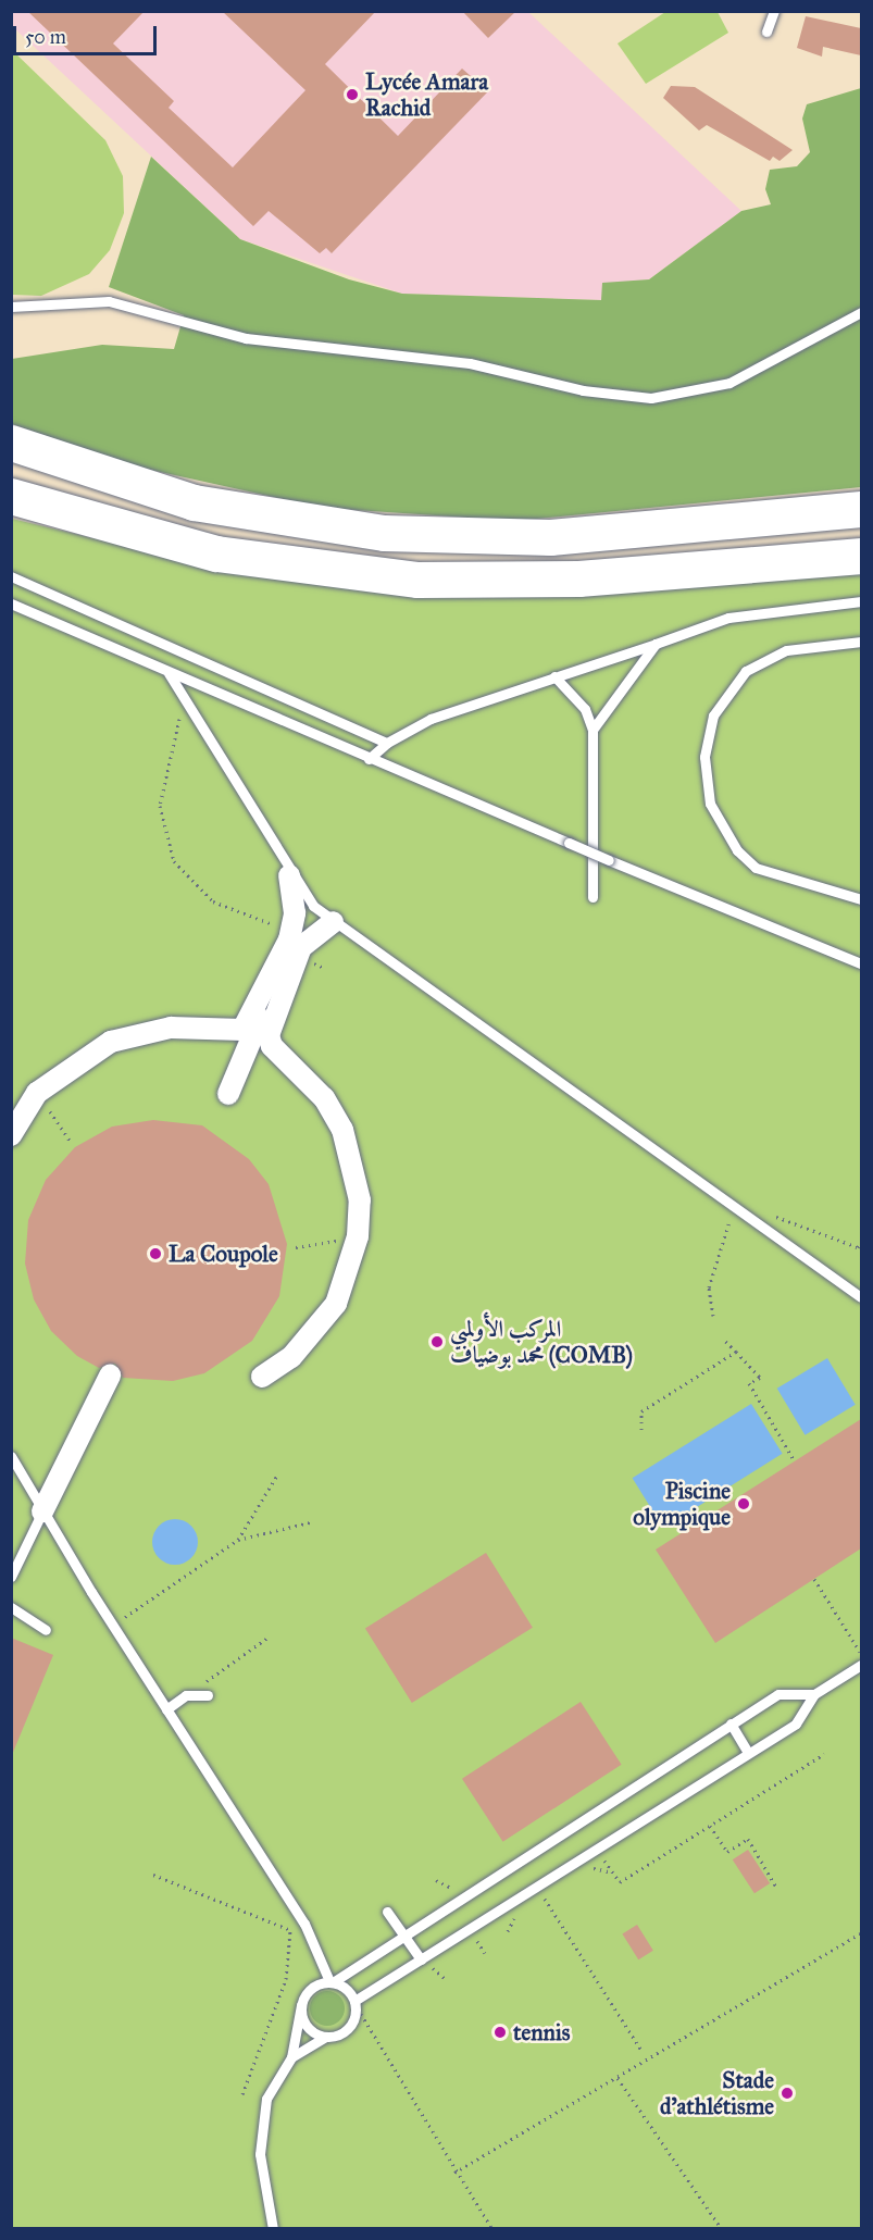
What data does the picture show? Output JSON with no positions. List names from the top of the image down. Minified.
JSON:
{"places":["Lycée Amara Rachid","La Coupole","المركب الأولمبي محمد بوضياف (COMB)","Piscine olympique","tennis","Stade d’athlétisme"],"scale_bar":"50 m"}
